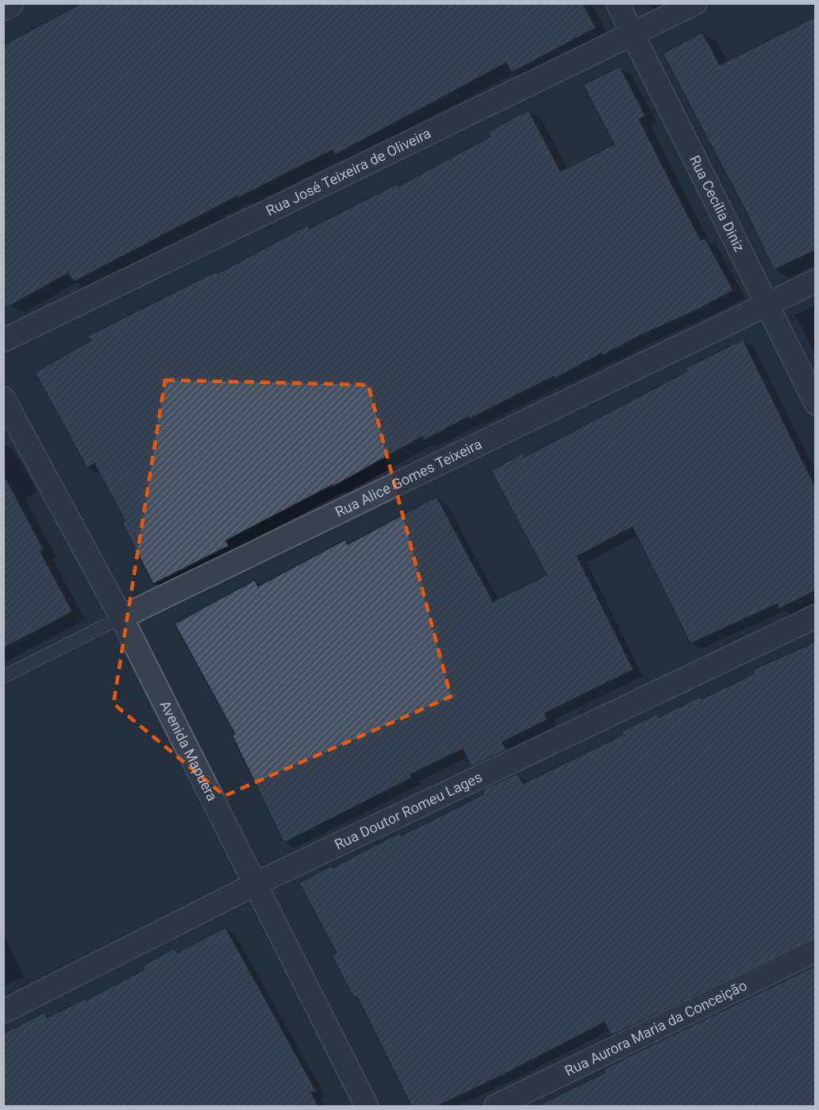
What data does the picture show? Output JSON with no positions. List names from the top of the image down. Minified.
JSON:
{"streets":{"street":["Rua José Teixeira de Oliveira","Rua Cecília Diniz","Rua Alice Gomes Teixeira","Avenida Mapuera","Rua Doutor Romeu Lages","Rua Aurora Maria da Conceição"]},"crossings":[["Rua José Teixeira de Oliveira","Rua Cecília Diniz"],["Rua Cecília Diniz","Rua Alice Gomes Teixeira"],["Rua Alice Gomes Teixeira","Avenida Mapuera"],["Avenida Mapuera","Rua Doutor Romeu Lages"]]}
